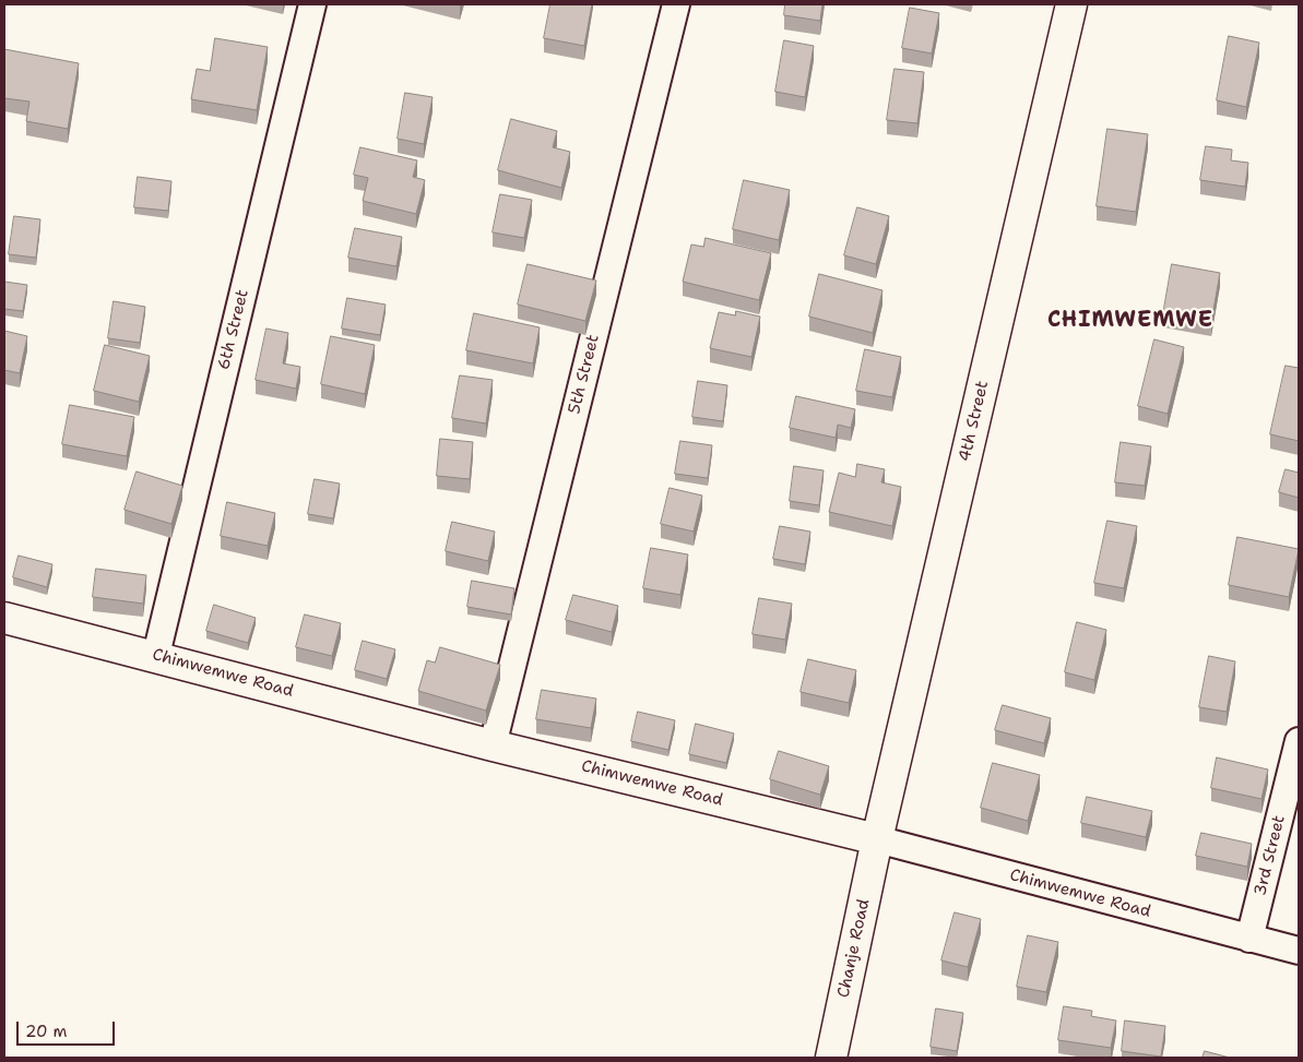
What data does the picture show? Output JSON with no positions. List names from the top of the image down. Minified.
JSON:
{"streets":{"street":["6th Street","5th Street","4th Street","Chimwemwe Road","3rd Street","Chanje Road"]},"crossings":[["6th Street","Chimwemwe Road"],["5th Street","Chimwemwe Road"],["4th Street","Chimwemwe Road"],["4th Street","Chanje Road"],["Chimwemwe Road","3rd Street"],["Chimwemwe Road","Chanje Road"]],"districts":["CHIMWEMWE"],"scale_bar":"20 m"}
